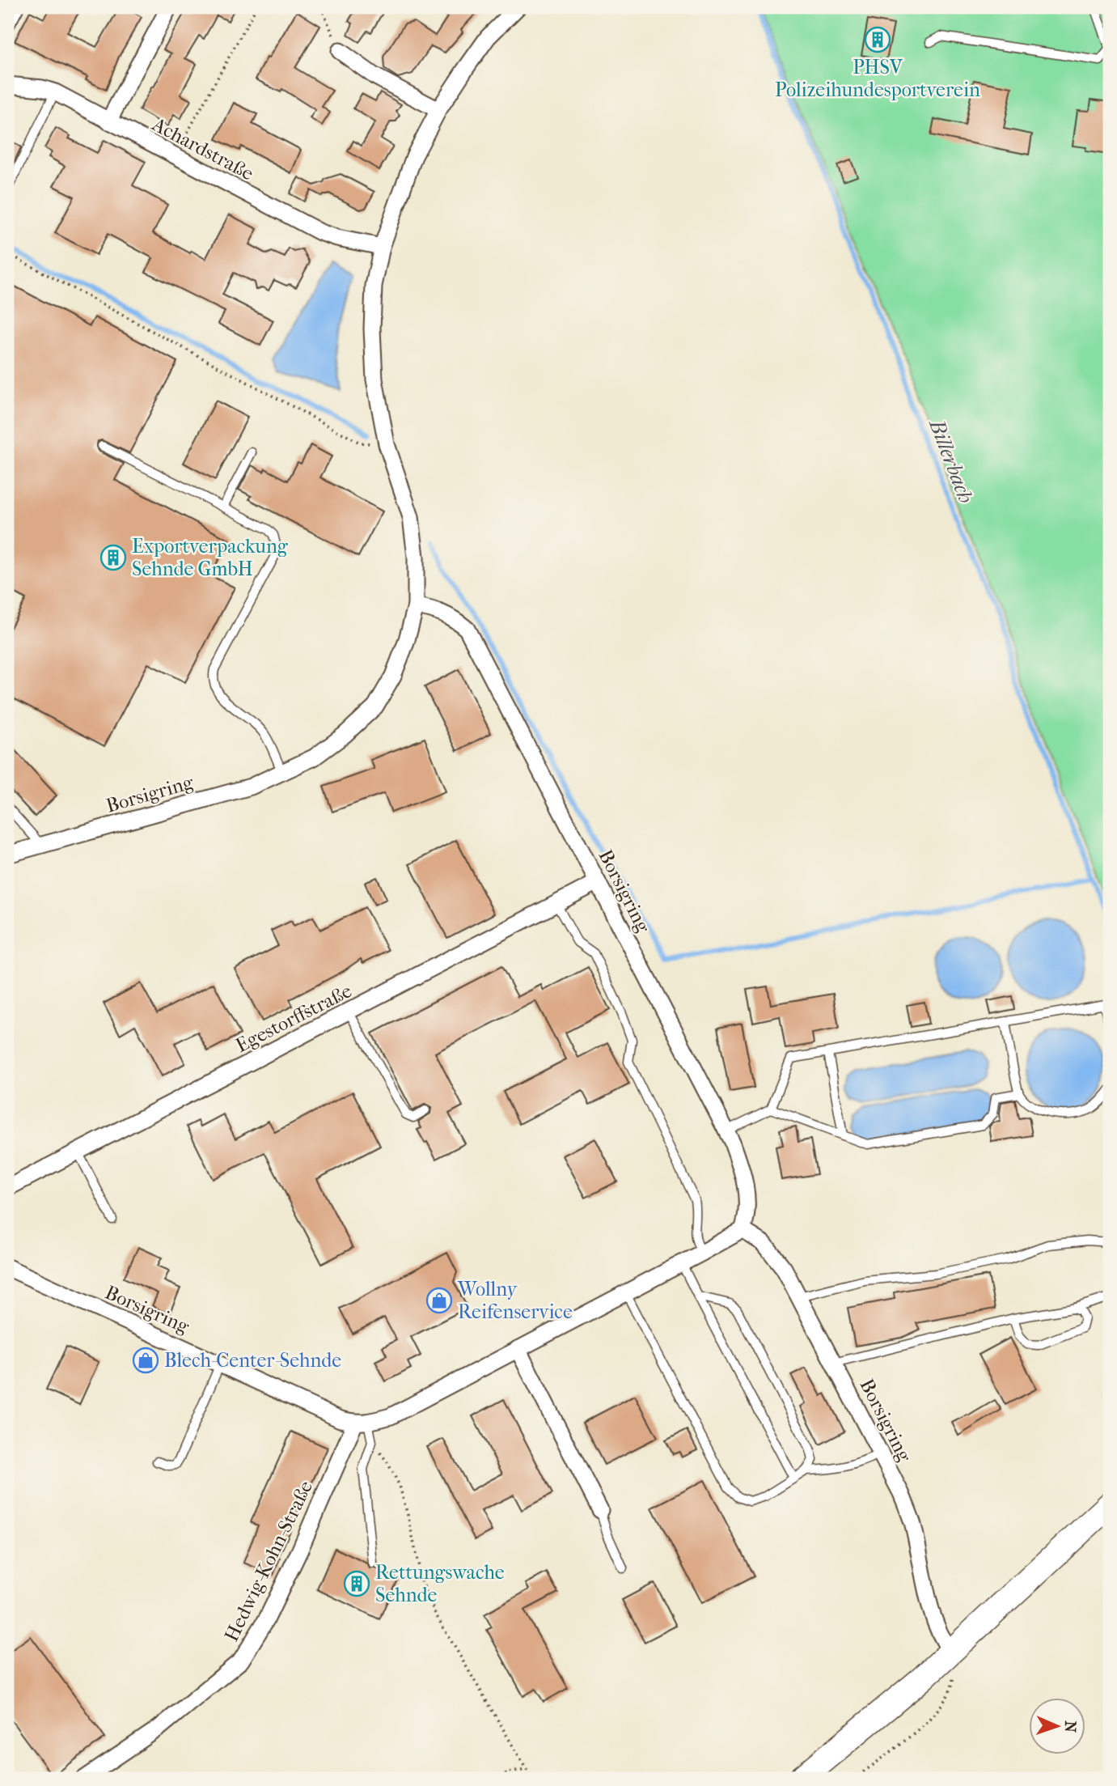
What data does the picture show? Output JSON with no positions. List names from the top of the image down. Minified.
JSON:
{"streets":{"street":["Achardstraße","Borsigring","Egestorffstraße","Hedwig-Kohn-Straße"]},"crossings":[["Achardstraße","Borsigring"],["Borsigring","Egestorffstraße"],["Borsigring","Hedwig-Kohn-Straße"]],"water":["Billerbach"],"places":{"building":["PHSV Polizeihundesportverein","Exportverpackung Sehnde GmbH","Rettungswache Sehnde"],"shop":["Wollny Reifenservice","Blech-Center-Sehnde"]},"north":"right"}
